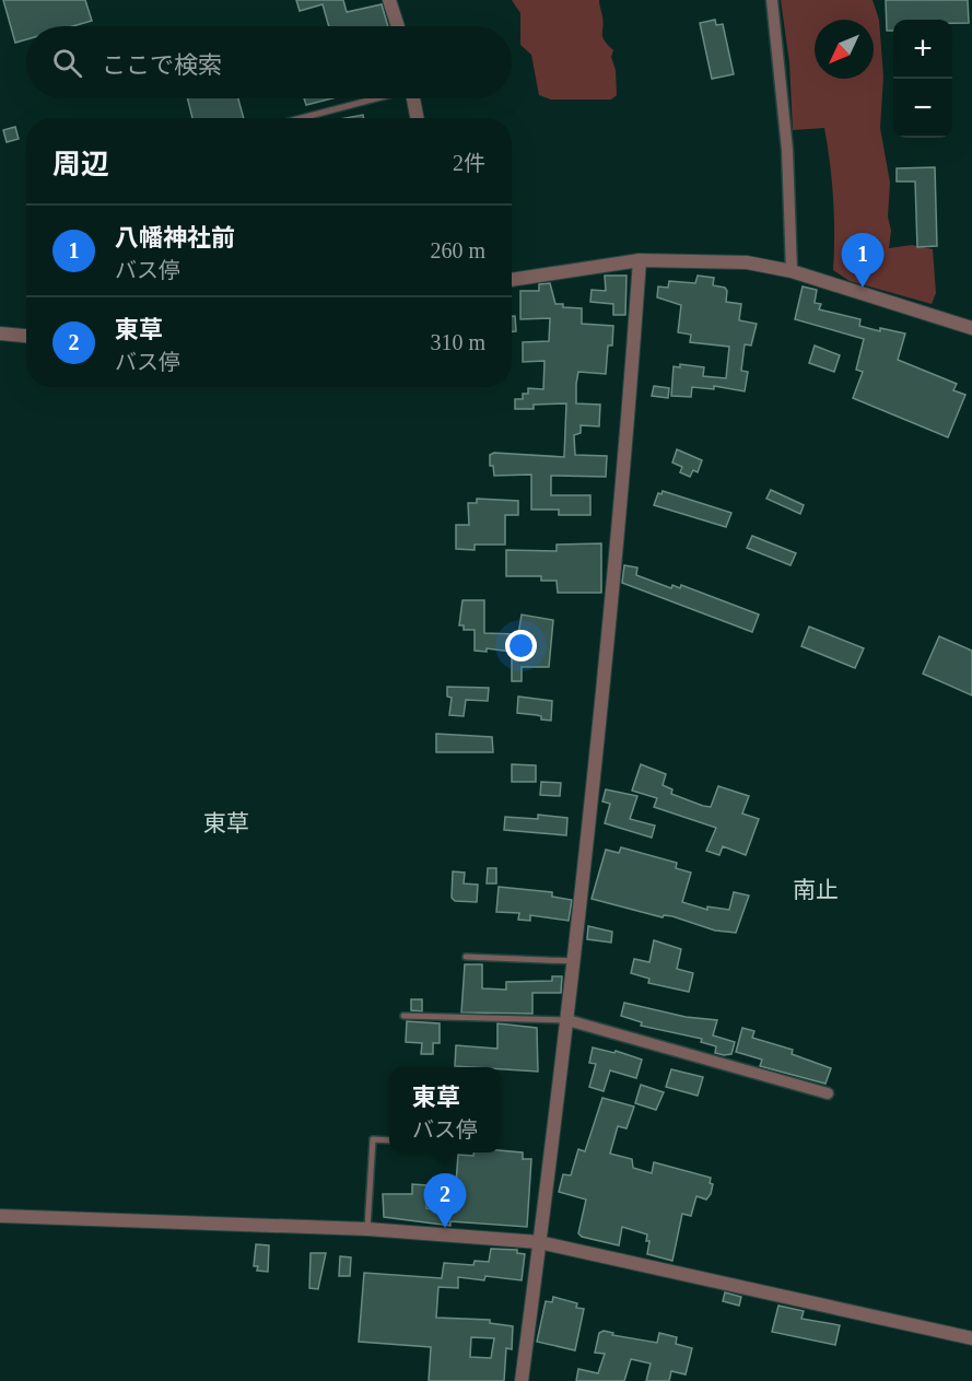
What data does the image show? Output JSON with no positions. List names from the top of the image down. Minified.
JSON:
{"districts":["東草","南止"],"north":"bottom left","page":{"map_buttons":["+","−"],"search":"ここで検索","heading":["周辺","2件"],"list":[{"mark":"1","name":"八幡神社前","note":"バス停","value":"260 m"},{"mark":"2","name":"東草","note":"バス停","value":"310 m"}],"pins":["1","2"],"popup":["東草","バス停"]}}
